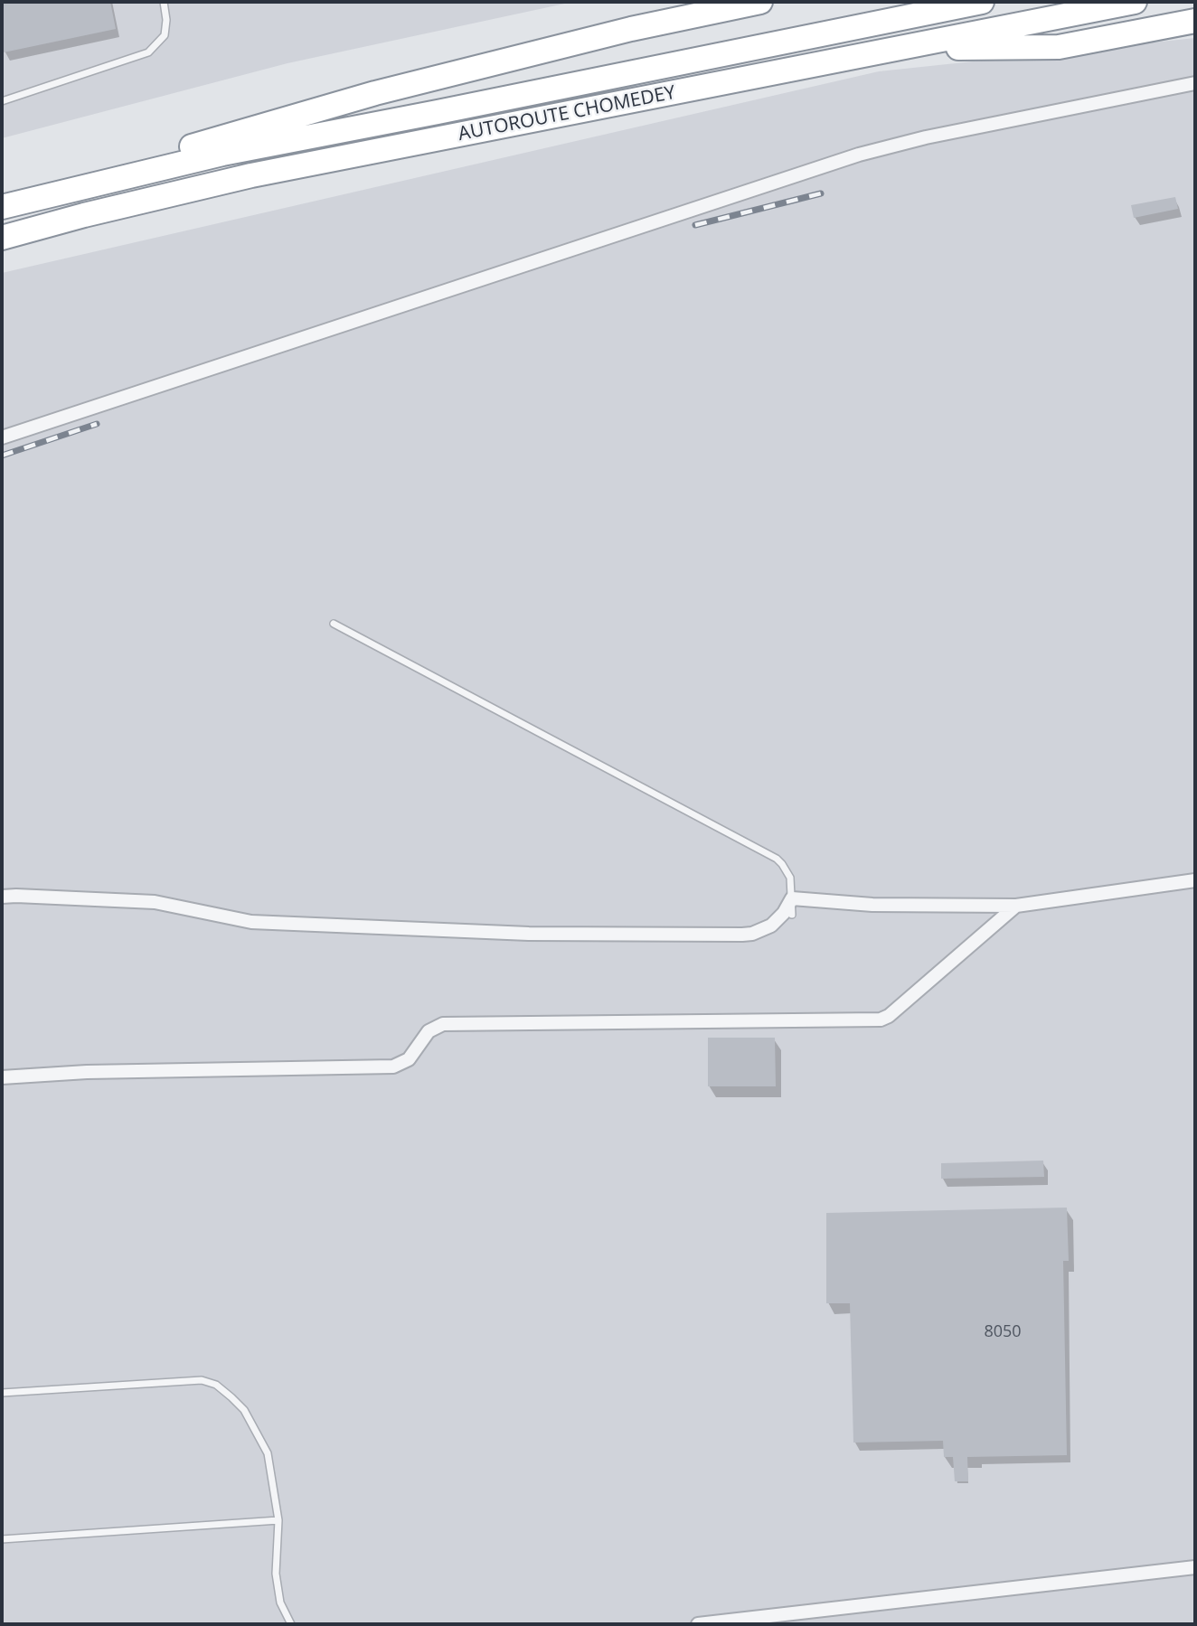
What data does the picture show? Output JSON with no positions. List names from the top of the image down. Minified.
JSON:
{"streets":{"highway":["AUTOROUTE CHOMEDEY"]},"house_numbers":["8050"]}
